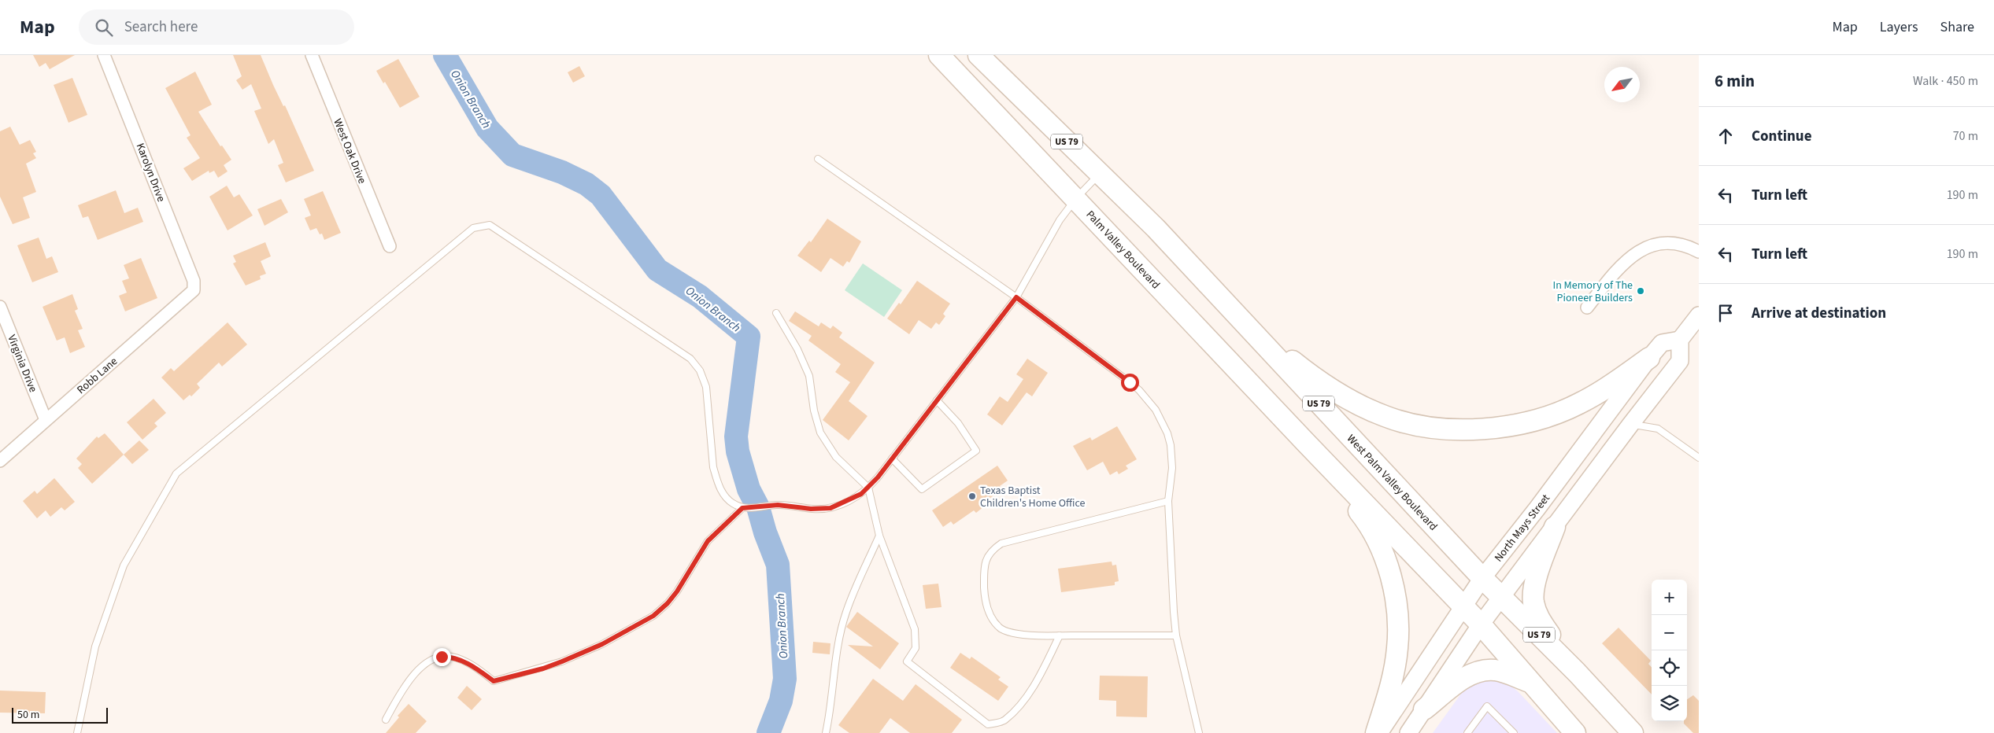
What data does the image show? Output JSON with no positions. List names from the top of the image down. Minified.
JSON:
{"streets":{"highway":["US 79","Palm Valley Boulevard","West Palm Valley Boulevard"],"main road":["North Mays Street"],"street":["West Oak Drive","Karolyn Drive","Virginia Drive","Robb Lane"]},"crossings":[["US 79","Palm Valley Boulevard"],["US 79","West Palm Valley Boulevard"],["US 79","North Mays Street"],["Karolyn Drive","Robb Lane"],["Virginia Drive","Robb Lane"],["West Palm Valley Boulevard","North Mays Street"]],"water":["Onion Branch"],"places":["In Memory of The Pioneer Builders","Texas Baptist Children's Home Office"],"scale_bar":"50 m","north":"bottom left","page":{"header":"Map","search":"Search here","nav":["Map","Layers","Share"],"heading":["6 min","Walk · 450 m"],"list":[["Continue","70 m"],["Turn left","190 m"],["Turn left","190 m"],"Arrive at destination"],"map_buttons":["+","−"],"scale":"50 m"}}
